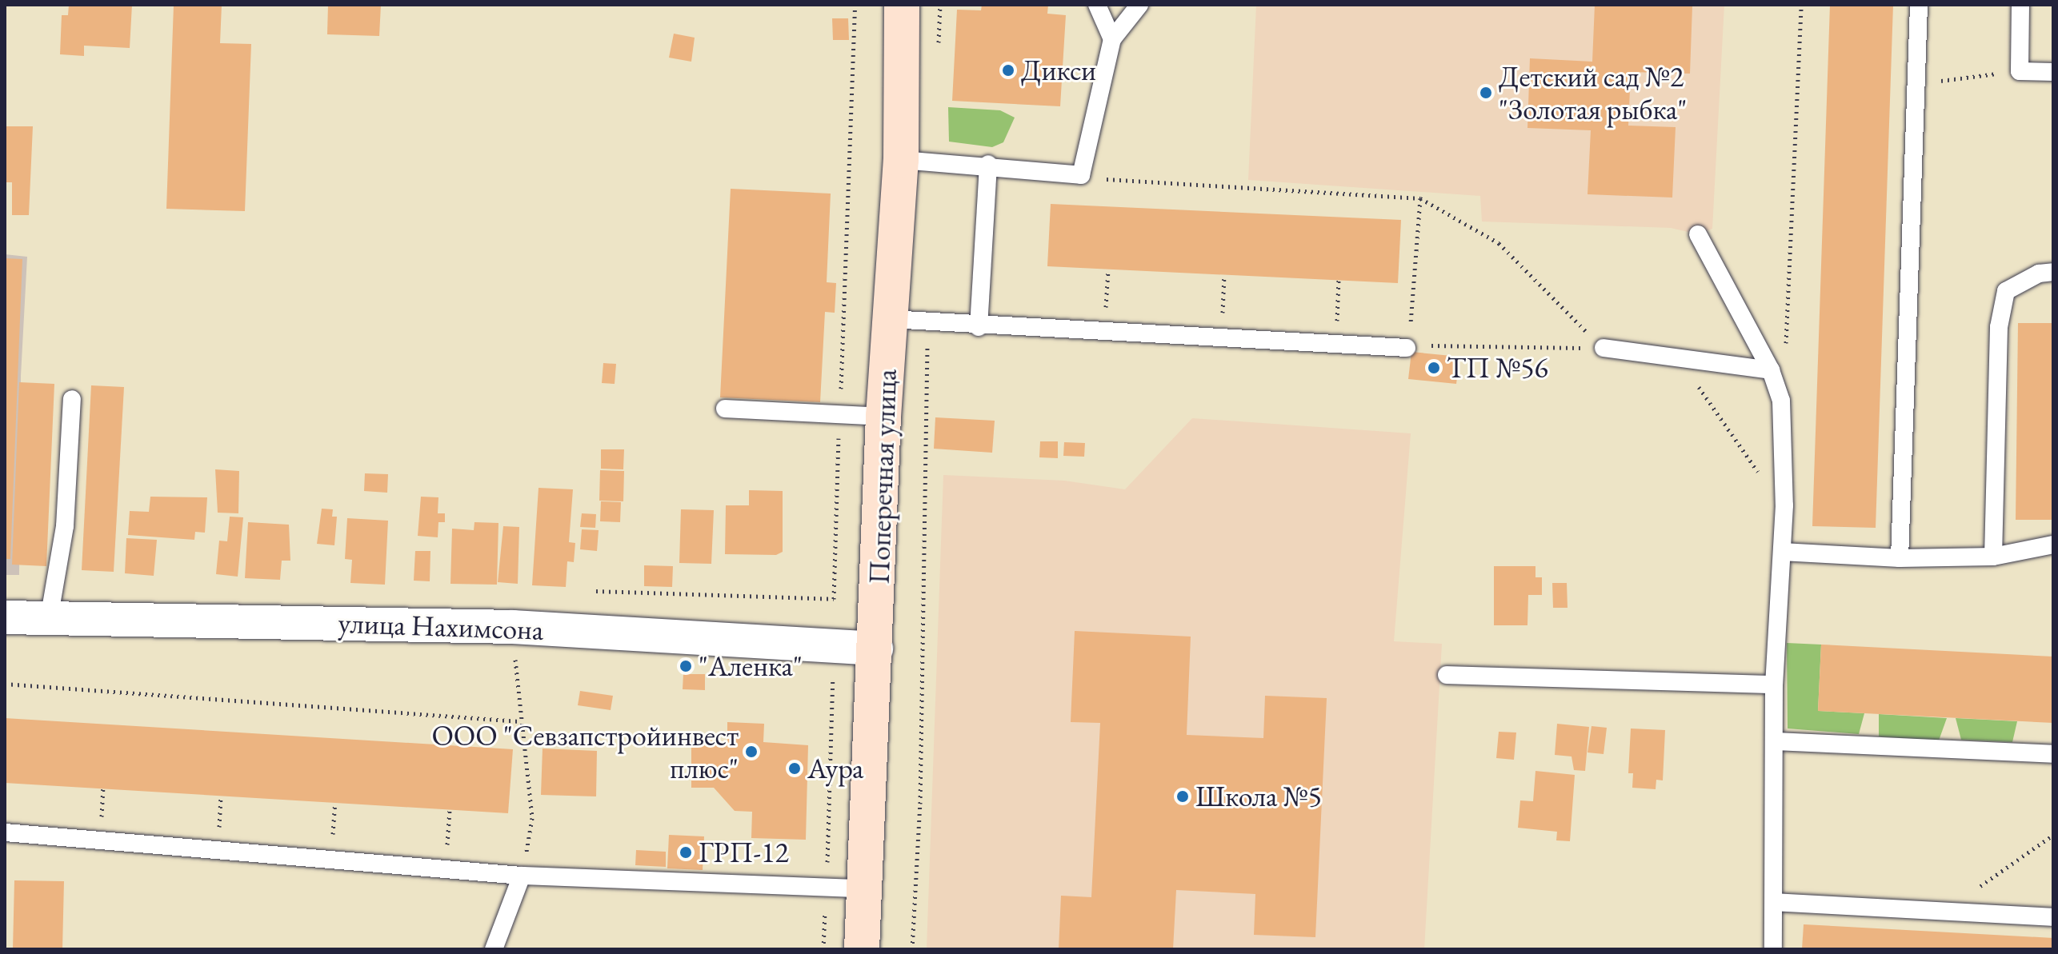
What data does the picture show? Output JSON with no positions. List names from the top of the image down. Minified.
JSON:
{"streets":{"main road":["Поперечная улица"],"street":["улица Нахимсона"]},"crossings":[["Поперечная улица","улица Нахимсона"]],"places":["Дикси","Детский сад №2 \"Золотая рыбка\"","ТП №56","\"Аленка\"","ООО \"Севзапстройинвест плюс\"","Аура","Школа №5","ГРП-12"]}
